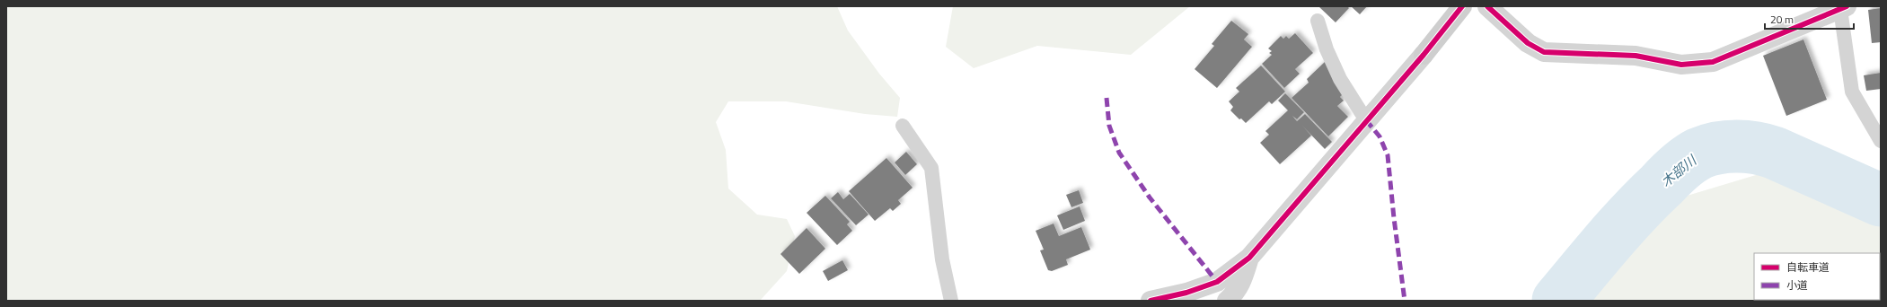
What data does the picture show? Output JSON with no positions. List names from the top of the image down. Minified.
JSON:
{"water":["木部川"],"legend":["自転車道","小道"],"scale_bar":"20 m"}
